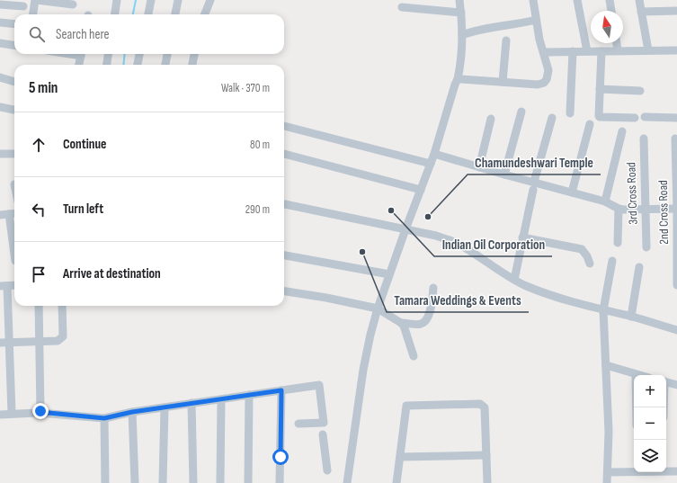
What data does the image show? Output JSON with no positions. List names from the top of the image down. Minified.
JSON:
{"streets":{"street":["3rd Cross Road","2nd Cross Road"]},"places":["Indian Oil Corporation","Chamundeshwari Temple","Tamara Weddings & Events"],"north":"top","page":{"search":"Search here","heading":["5 min","Walk · 370 m"],"list":[["Continue","80 m"],["Turn left","290 m"],"Arrive at destination"],"map_buttons":["+","−"]}}
